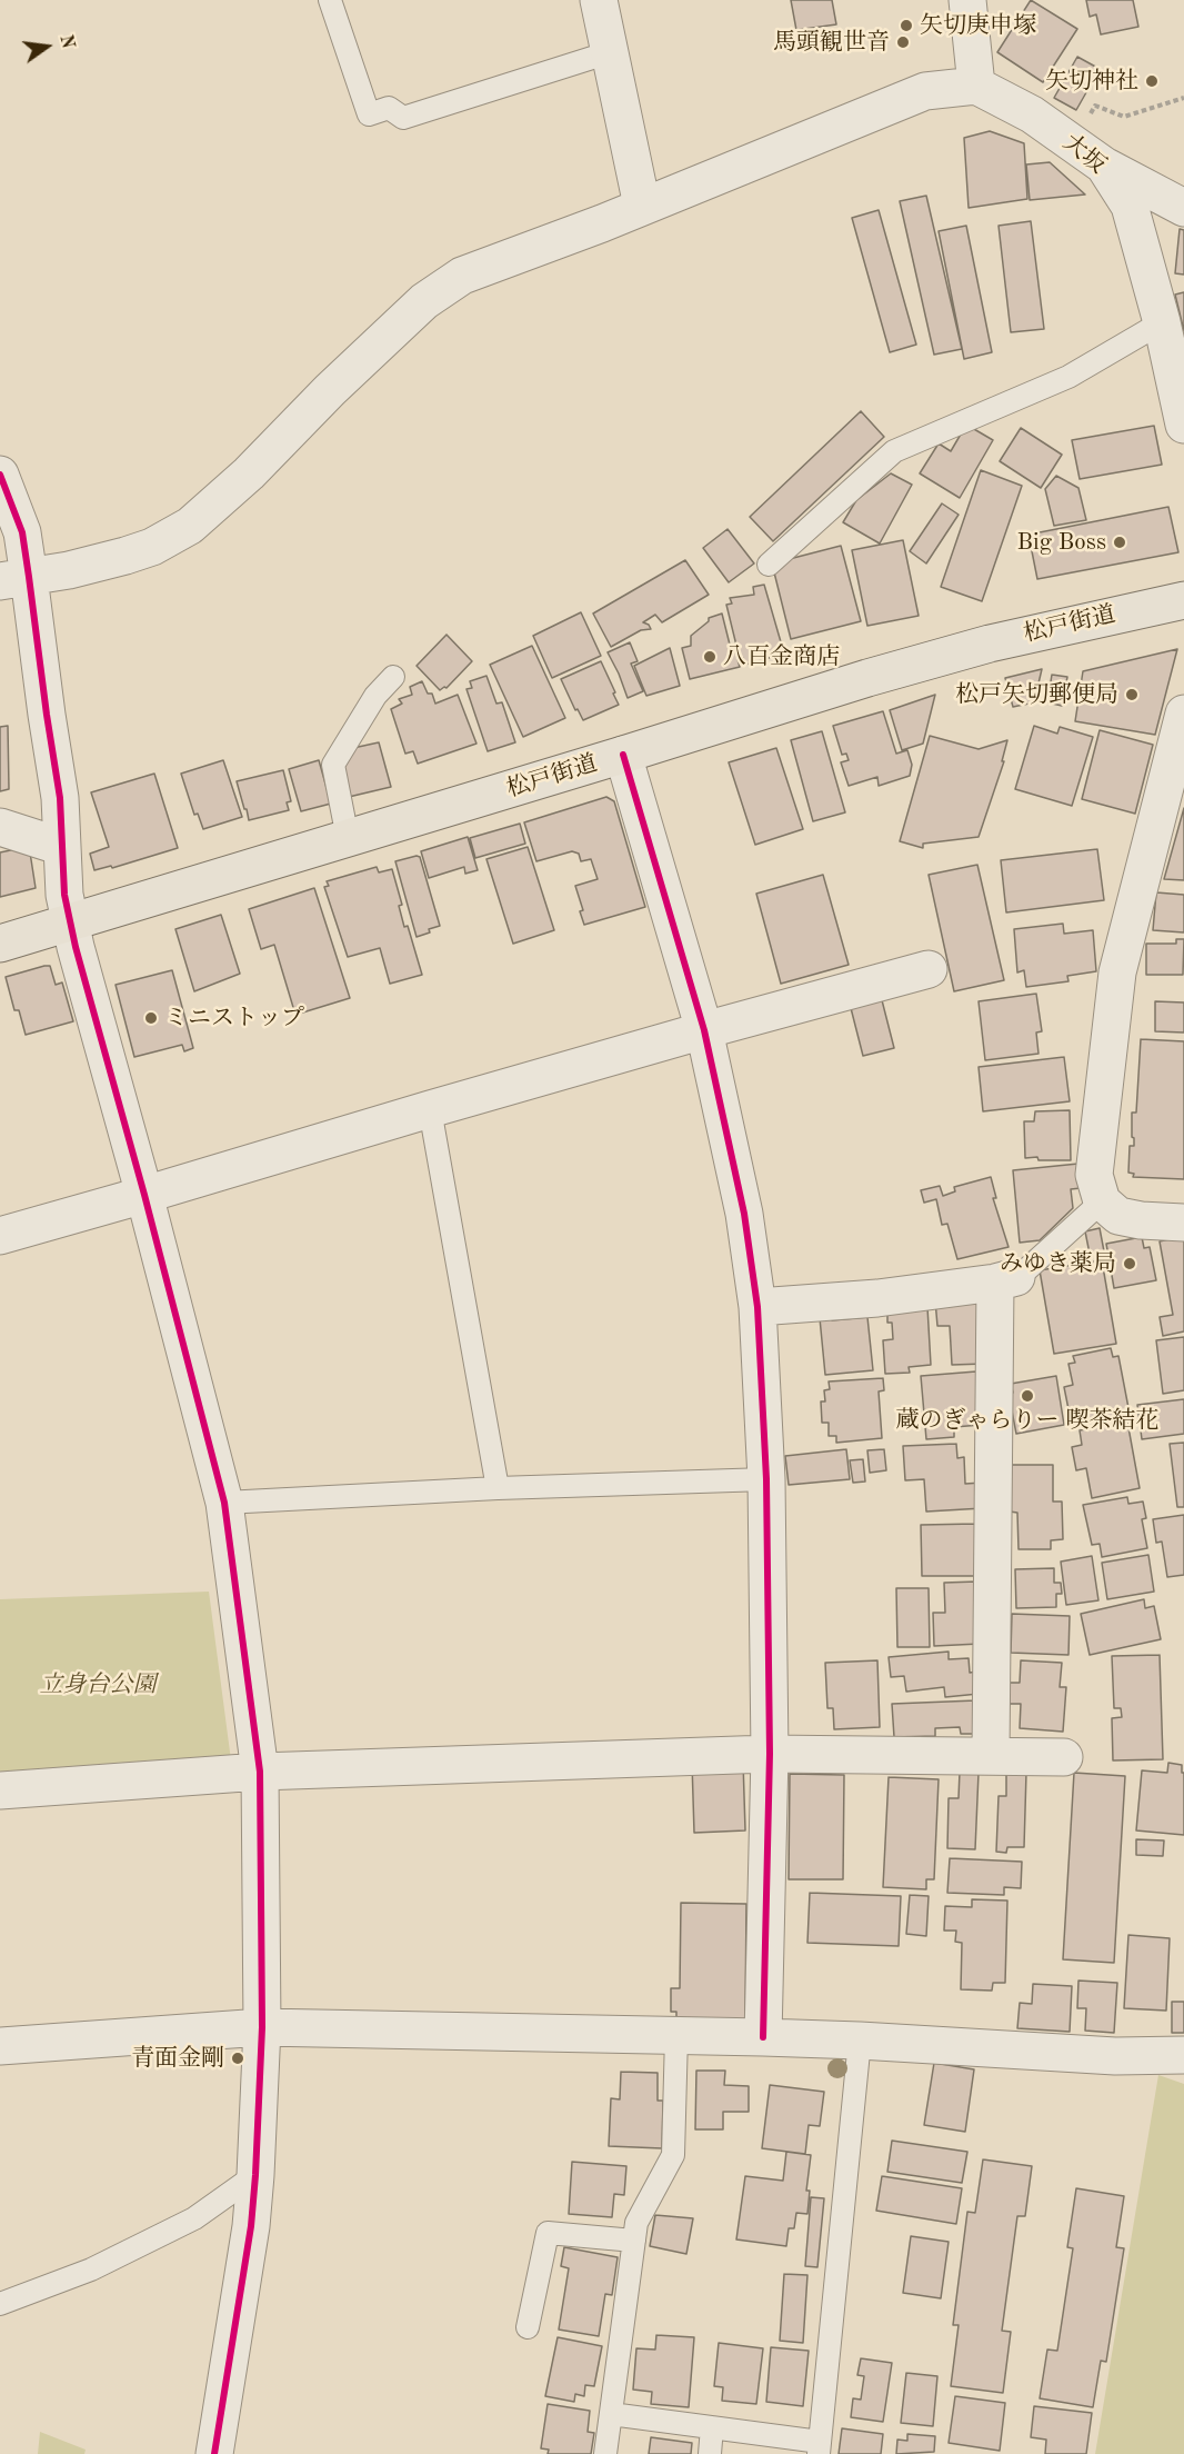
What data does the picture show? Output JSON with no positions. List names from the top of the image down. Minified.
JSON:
{"streets":{"main road":["松戸街道"],"street":["大坂"]},"parks":["立身台公園"],"places":["矢切庚申塚","馬頭観世音","矢切神社","Big Boss","八百金商店","松戸矢切郵便局","ミニストップ","みゆき薬局","蔵のぎゃらりー 喫茶結花","青面金剛"],"north":"right"}
